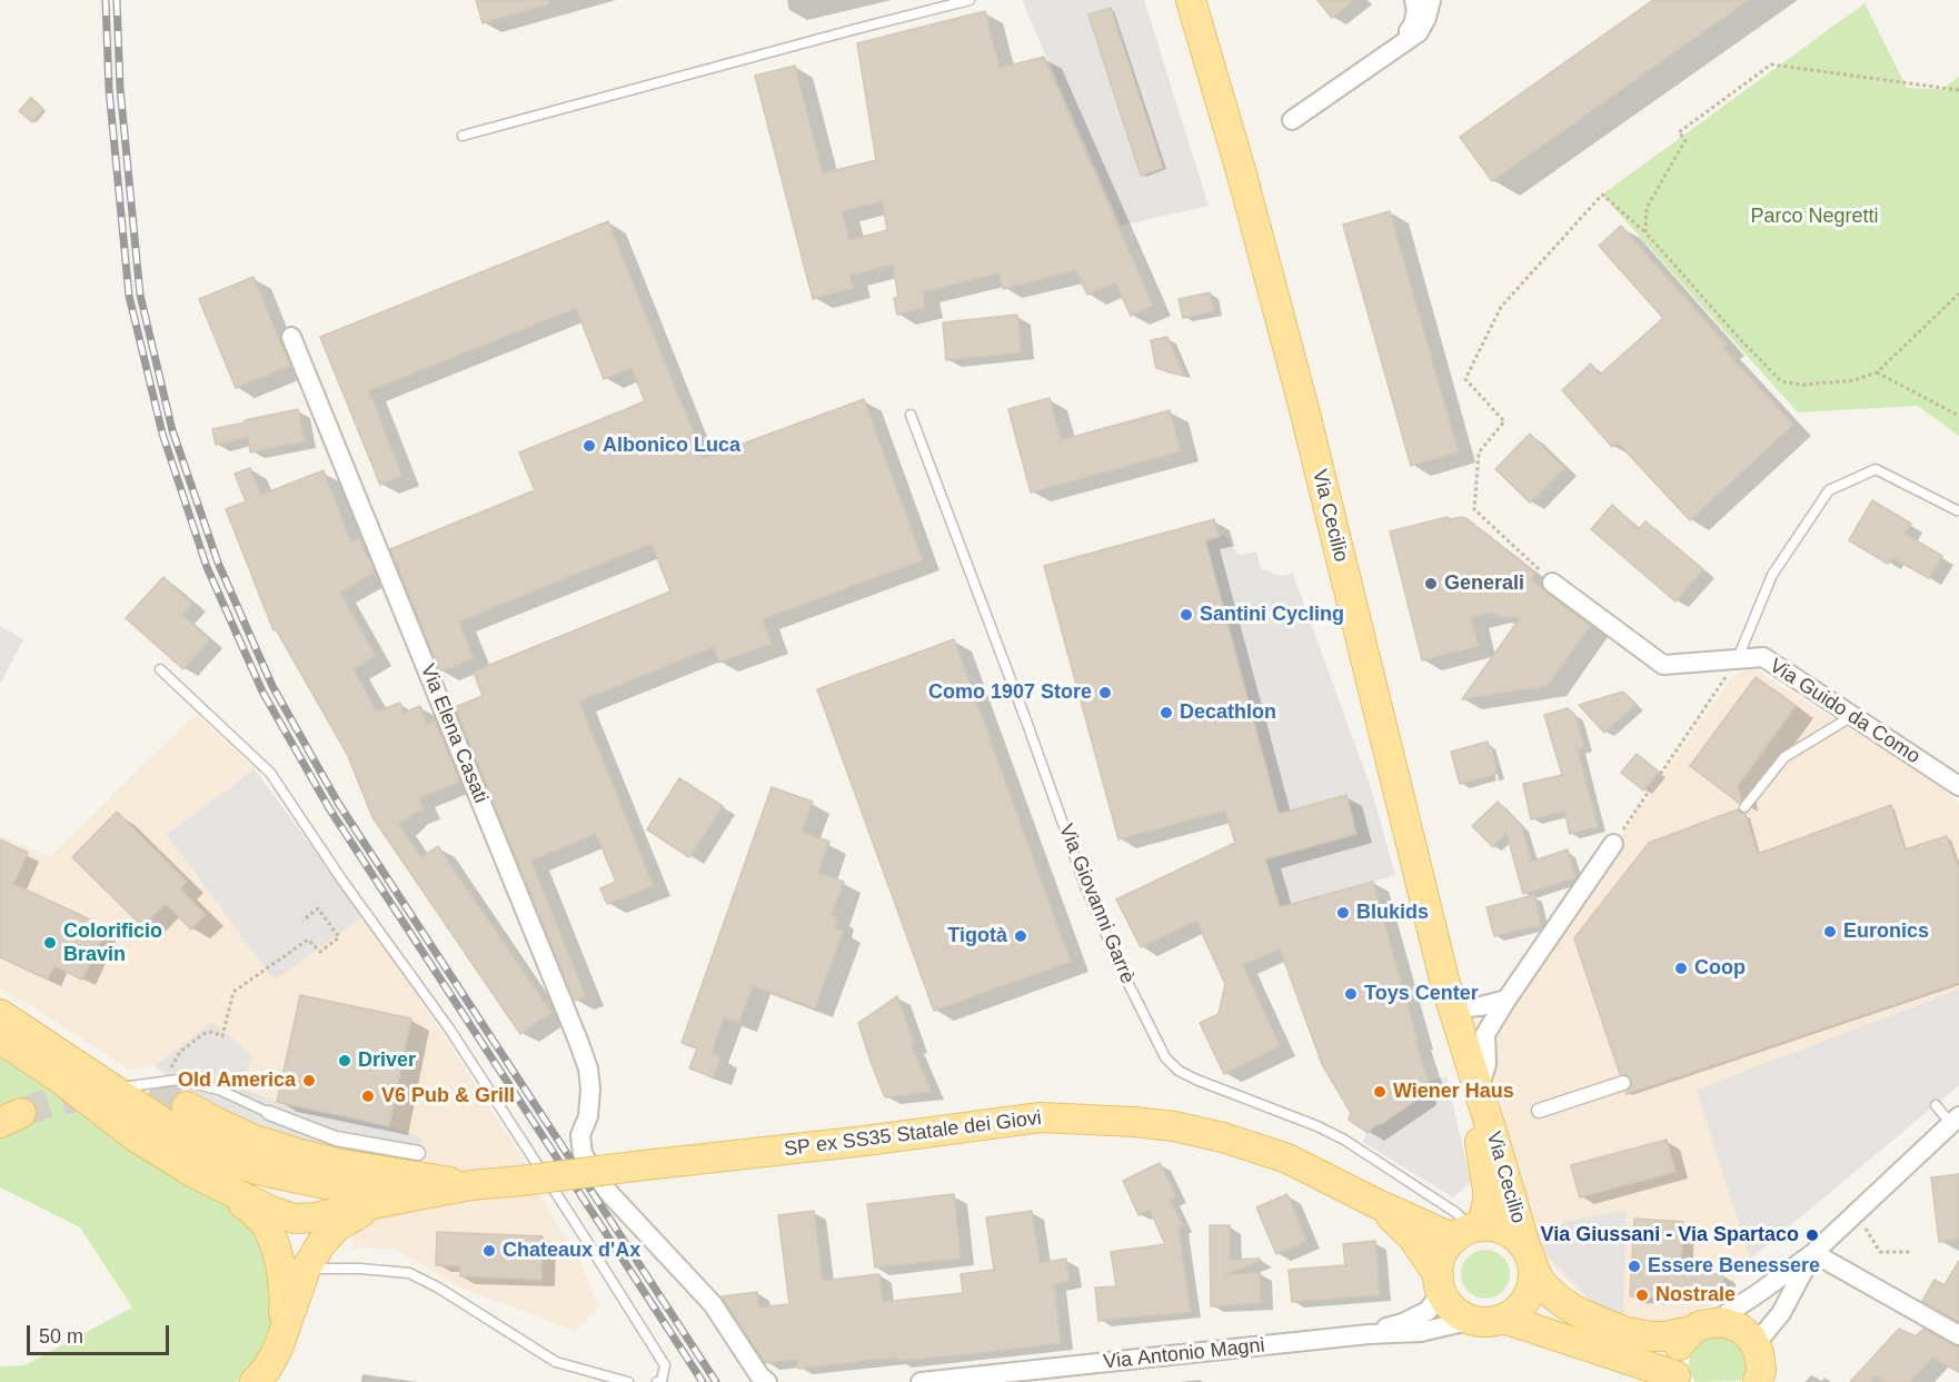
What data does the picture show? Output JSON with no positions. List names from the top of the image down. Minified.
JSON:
{"streets":{"main road":["Via Cecilio","SP ex SS35 Statale dei Giovi"],"street":["Via Guido da Como","Via Elena Casati","Via Antonio Magni"],"lane":["Via Giovanni Garrè"]},"crossings":[["Via Cecilio","Via Giovanni Garrè"],["Via Cecilio","SP ex SS35 Statale dei Giovi"],["Via Giovanni Garrè","SP ex SS35 Statale dei Giovi"]],"parks":["Parco Negretti"],"places":["Albonico Luca","Generali","Santini Cycling","Como 1907 Store","Decathlon","Blukids","Euronics","Tigotà","Colorificio Bravin","Coop","Toys Center","Driver","Old America","Wiener Haus","V6 Pub & Grill","Via Giussani - Via Spartaco","Chateaux d'Ax","Essere Benessere","Nostrale"],"scale_bar":"50 m"}
